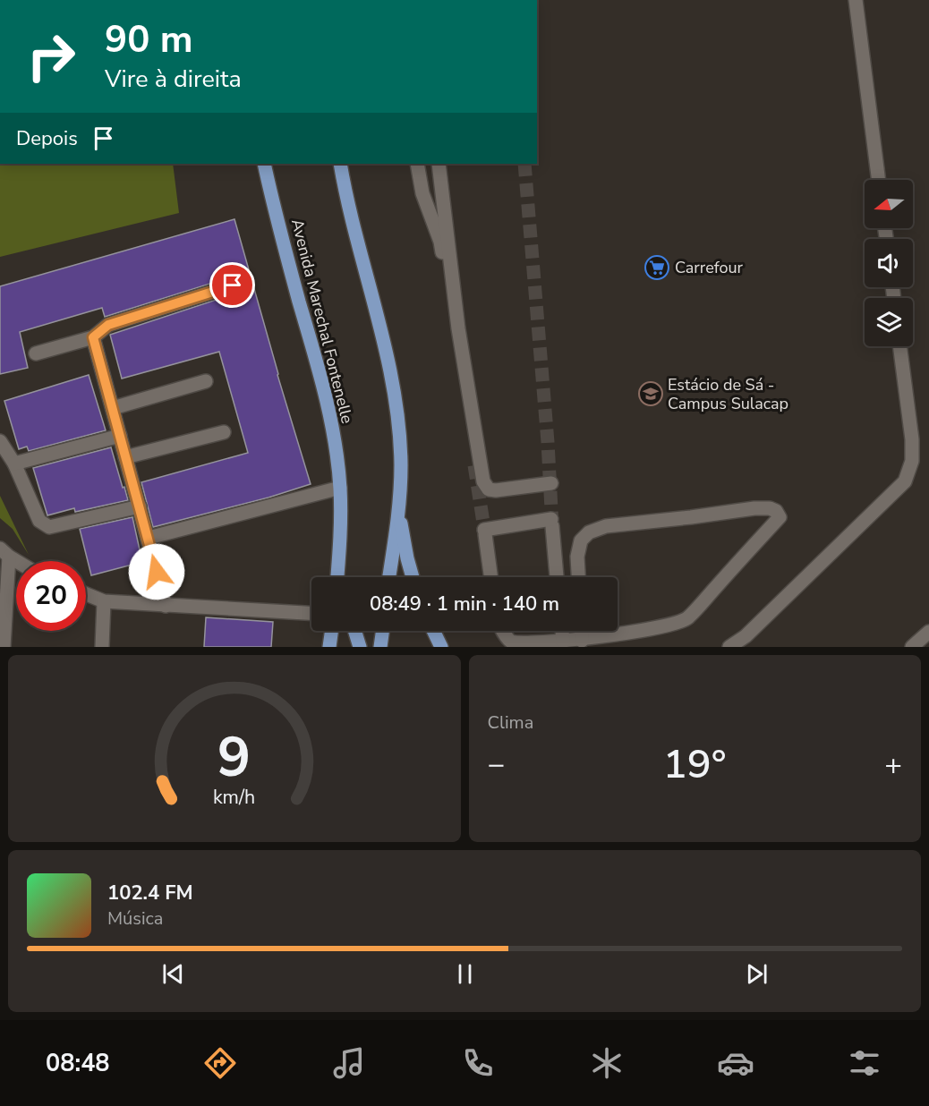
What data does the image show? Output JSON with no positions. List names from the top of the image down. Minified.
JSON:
{"streets":{"main road":["Avenida Marechal Fontenelle"]},"places":{"supermarket":["Carrefour"],"school or university":["Estácio de Sá - Campus Sulacap"]},"north":"left","page":{"turn":["90 m","Vire à direita"],"then":"Depois","limit":"20","trip":"08:49 · 1 min · 140 m","tile":"Clima","heat":["−","19°","+"],"song":["102.4 FM","Música"],"tabs":"08:48","gauge":["9","km/h"]}}
